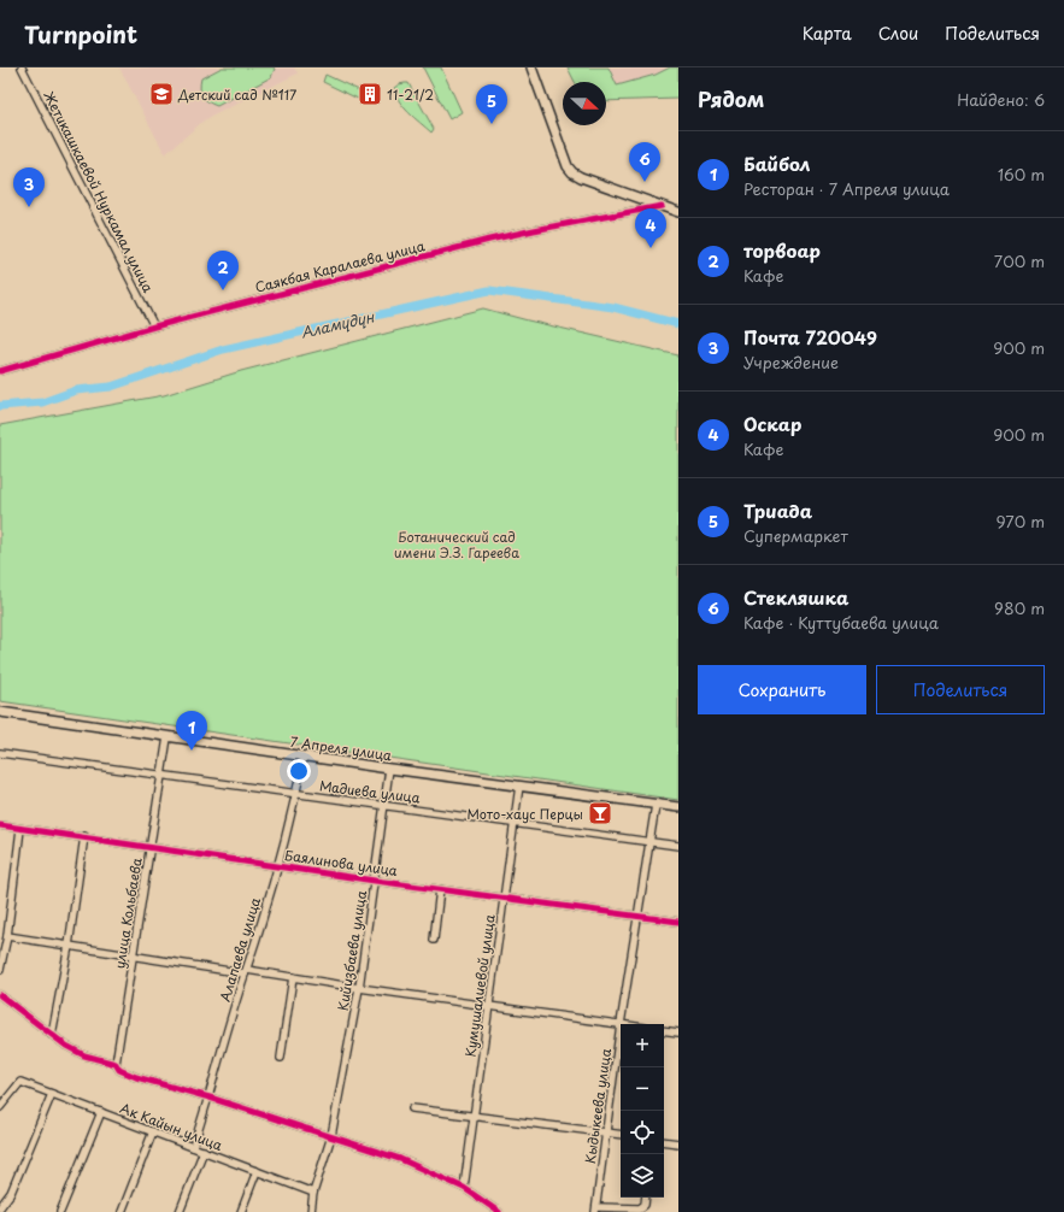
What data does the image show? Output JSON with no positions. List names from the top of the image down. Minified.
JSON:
{"streets":{"main road":["7 Апреля улица"],"street":["Жетикашкаевой Нуркамал улица","Саякбая Каралаева улица","Мадиева улица","Баялинова улица","улица Кольбаева","Алапаева улица","Кийизбаева улица","Кумушалиевой улица","Кыдыкеева улица","Ак Кайын улица"]},"crossings":[["Жетикашкаевой Нуркамал улица","Саякбая Каралаева улица"],["7 Апреля улица","улица Кольбаева"],["7 Апреля улица","Алапаева улица"],["7 Апреля улица","Кийизбаева улица"],["7 Апреля улица","Кумушалиевой улица"],["7 Апреля улица","Кыдыкеева улица"],["Мадиева улица","улица Кольбаева"],["Мадиева улица","Алапаева улица"],["Мадиева улица","Кийизбаева улица"],["Мадиева улица","Кумушалиевой улица"],["Мадиева улица","Кыдыкеева улица"],["Баялинова улица","улица Кольбаева"],["Баялинова улица","Алапаева улица"],["Баялинова улица","Кийизбаева улица"],["Баялинова улица","Кумушалиевой улица"],["Баялинова улица","Кыдыкеева улица"],["Алапаева улица","Ак Кайын улица"],["Кийизбаева улица","Ак Кайын улица"]],"water":["Аламүдүн"],"parks":["Ботанический сад имени Э.З. Гареева"],"places":{"school or university":["Детский сад №117"],"building":["11-21/2"],"bar":["Мото-хаус Перцы"]},"north":"right","page":{"header":"Turnpoint","nav":["Карта","Слои","Поделиться"],"heading":["Рядом","Найдено: 6"],"pins":["5","6","3","4","2","1"],"list":[{"mark":"1","name":"Байбол","note":"Ресторан · 7 Апреля улица","value":"160 m"},{"mark":"2","name":"торвоар","note":"Кафе","value":"700 m"},{"mark":"3","name":"Почта 720049","note":"Учреждение","value":"900 m"},{"mark":"4","name":"Оскар","note":"Кафе","value":"900 m"},{"mark":"5","name":"Триада","note":"Супермаркет","value":"970 m"},{"mark":"6","name":"Стекляшка","note":"Кафе · Куттубаева улица","value":"980 m"}],"buttons":["Сохранить","Поделиться"],"map_buttons":["+","−"]}}
